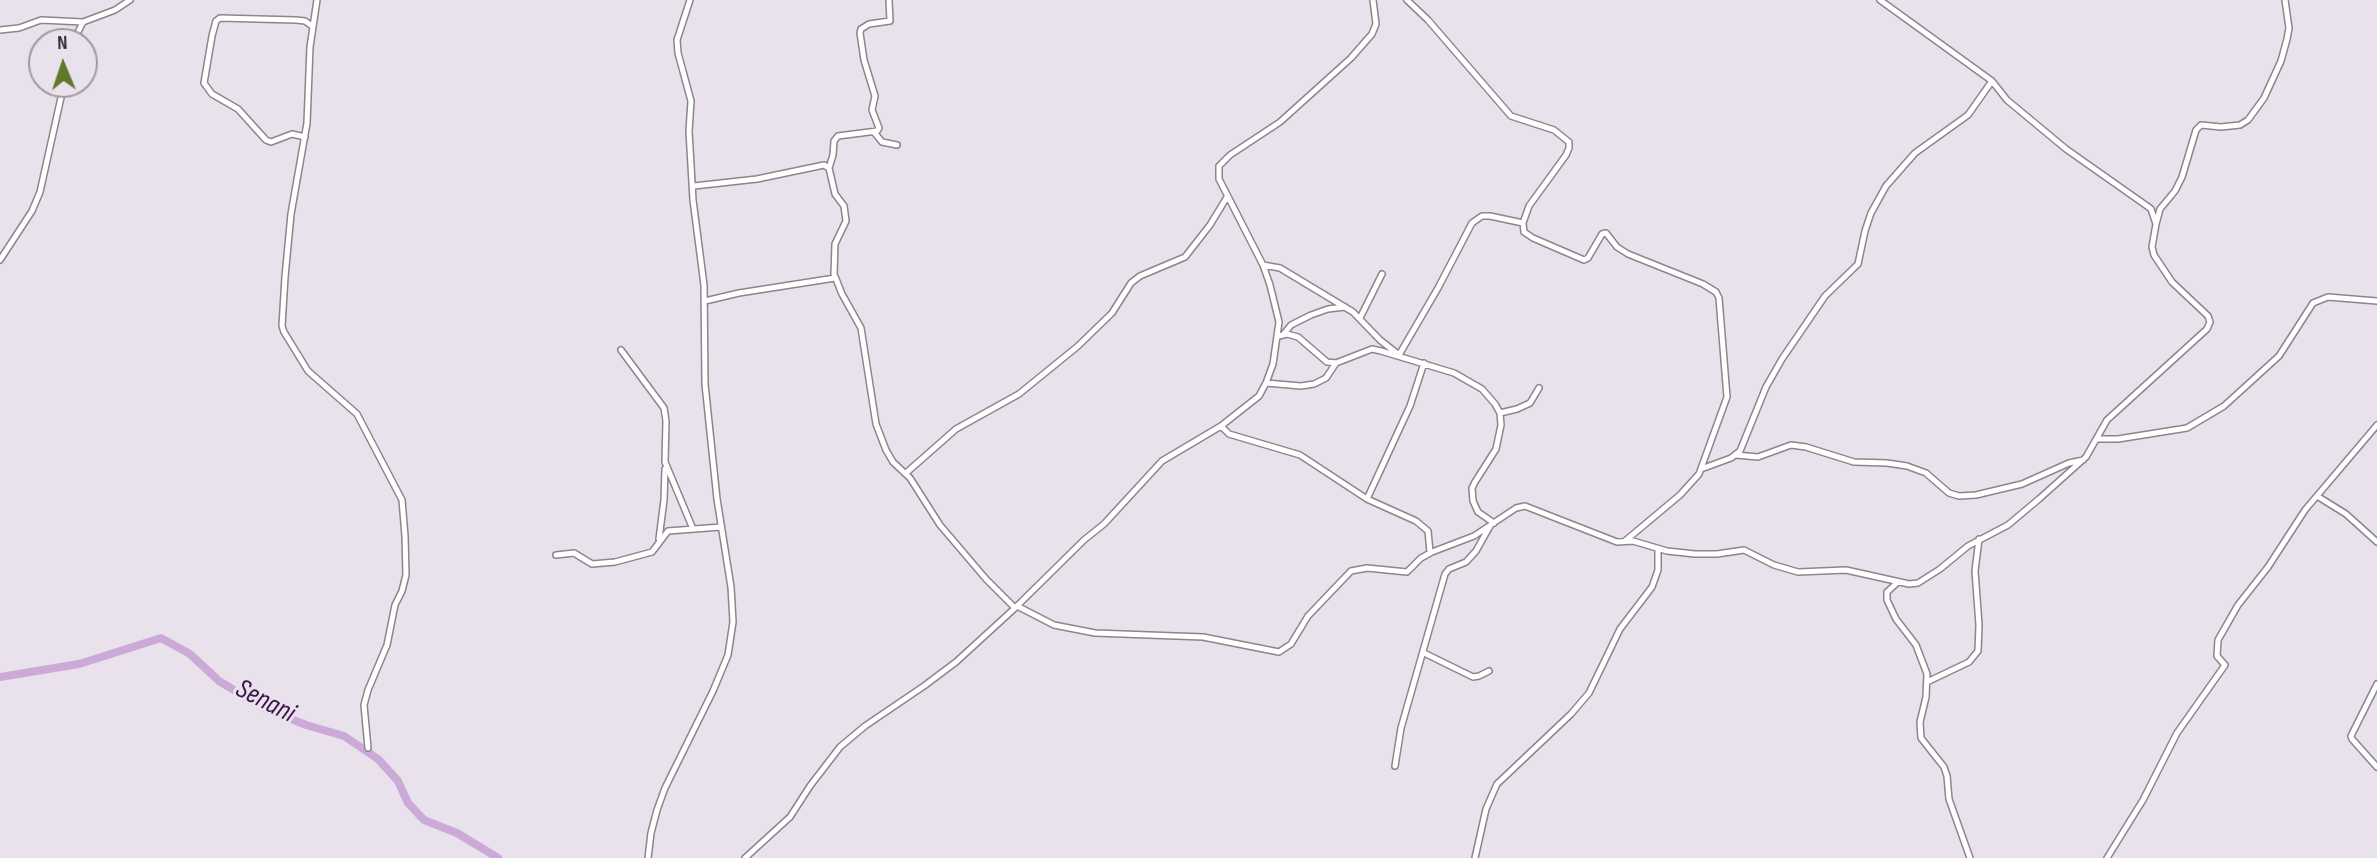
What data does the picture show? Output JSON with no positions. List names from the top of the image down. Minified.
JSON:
{"water":["Senani"],"north":"top"}
